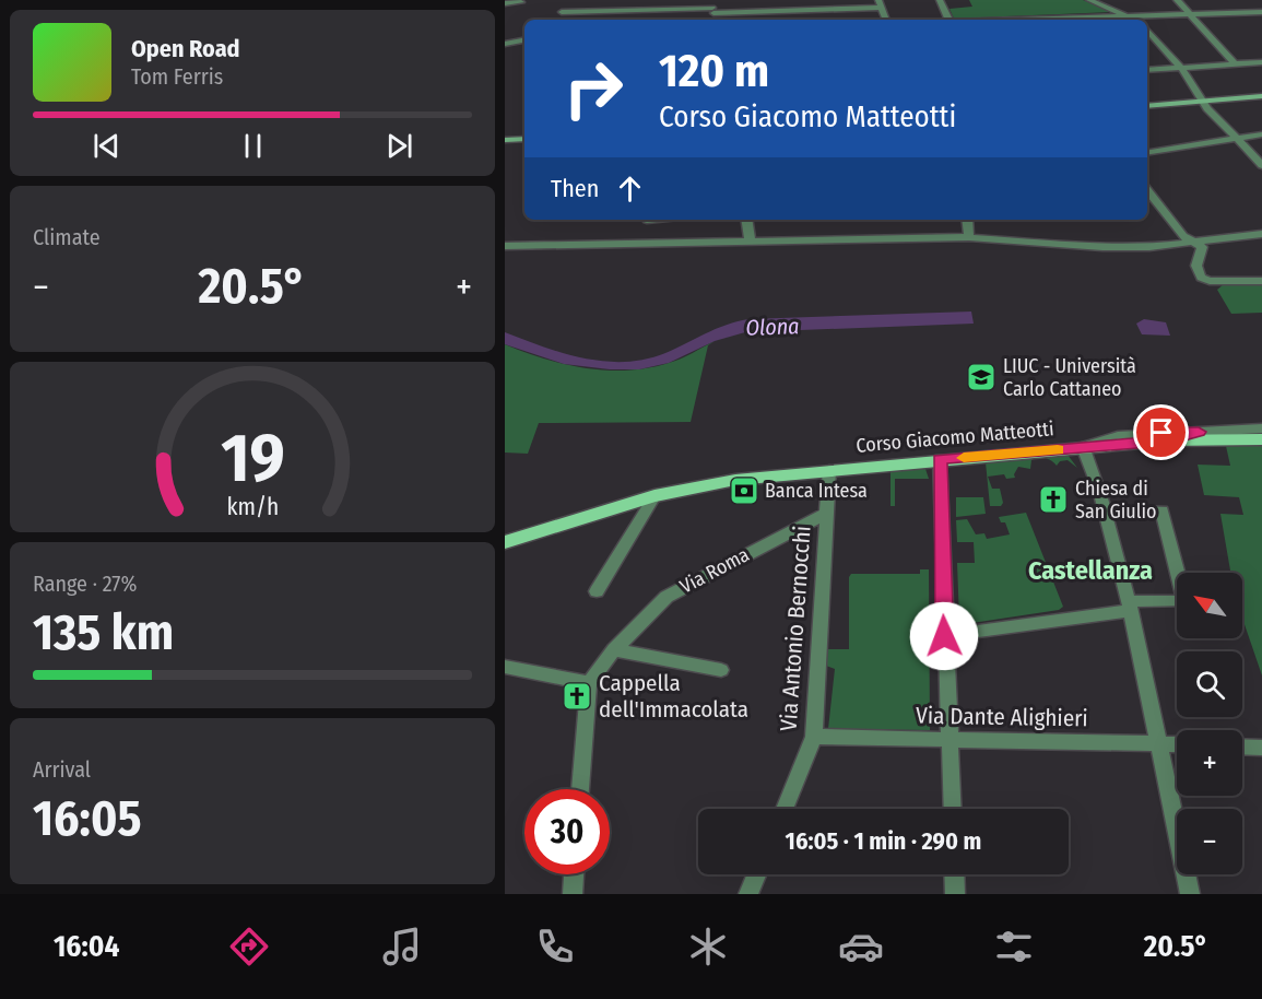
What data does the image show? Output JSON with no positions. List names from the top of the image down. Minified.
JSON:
{"streets":{"main road":["Corso Giacomo Matteotti"],"street":["Via Roma","Via Antonio Bernocchi","Via Dante Alighieri"]},"crossings":[["Corso Giacomo Matteotti","Via Antonio Bernocchi"],["Via Roma","Via Antonio Bernocchi"],["Via Antonio Bernocchi","Via Dante Alighieri"]],"districts":["Castellanza"],"water":["Olona"],"places":{"school or university":["LIUC - Università Carlo Cattaneo"],"bank":["Banca Intesa"],"church":["Chiesa di San Giulio","Cappella dell'Immacolata"]},"north":"top left","page":{"turn":["120 m","Corso Giacomo Matteotti"],"song":["Open Road","Tom Ferris"],"then":"Then","tile":["Climate",["Range · 27%","135 km"],["Arrival","16:05"]],"heat":["−","20.5°","+"],"map_buttons":["+","−"],"limit":"30","trip":"16:05 · 1 min · 290 m","tabs":["16:04","20.5°"],"gauge":["19","km/h"]}}
